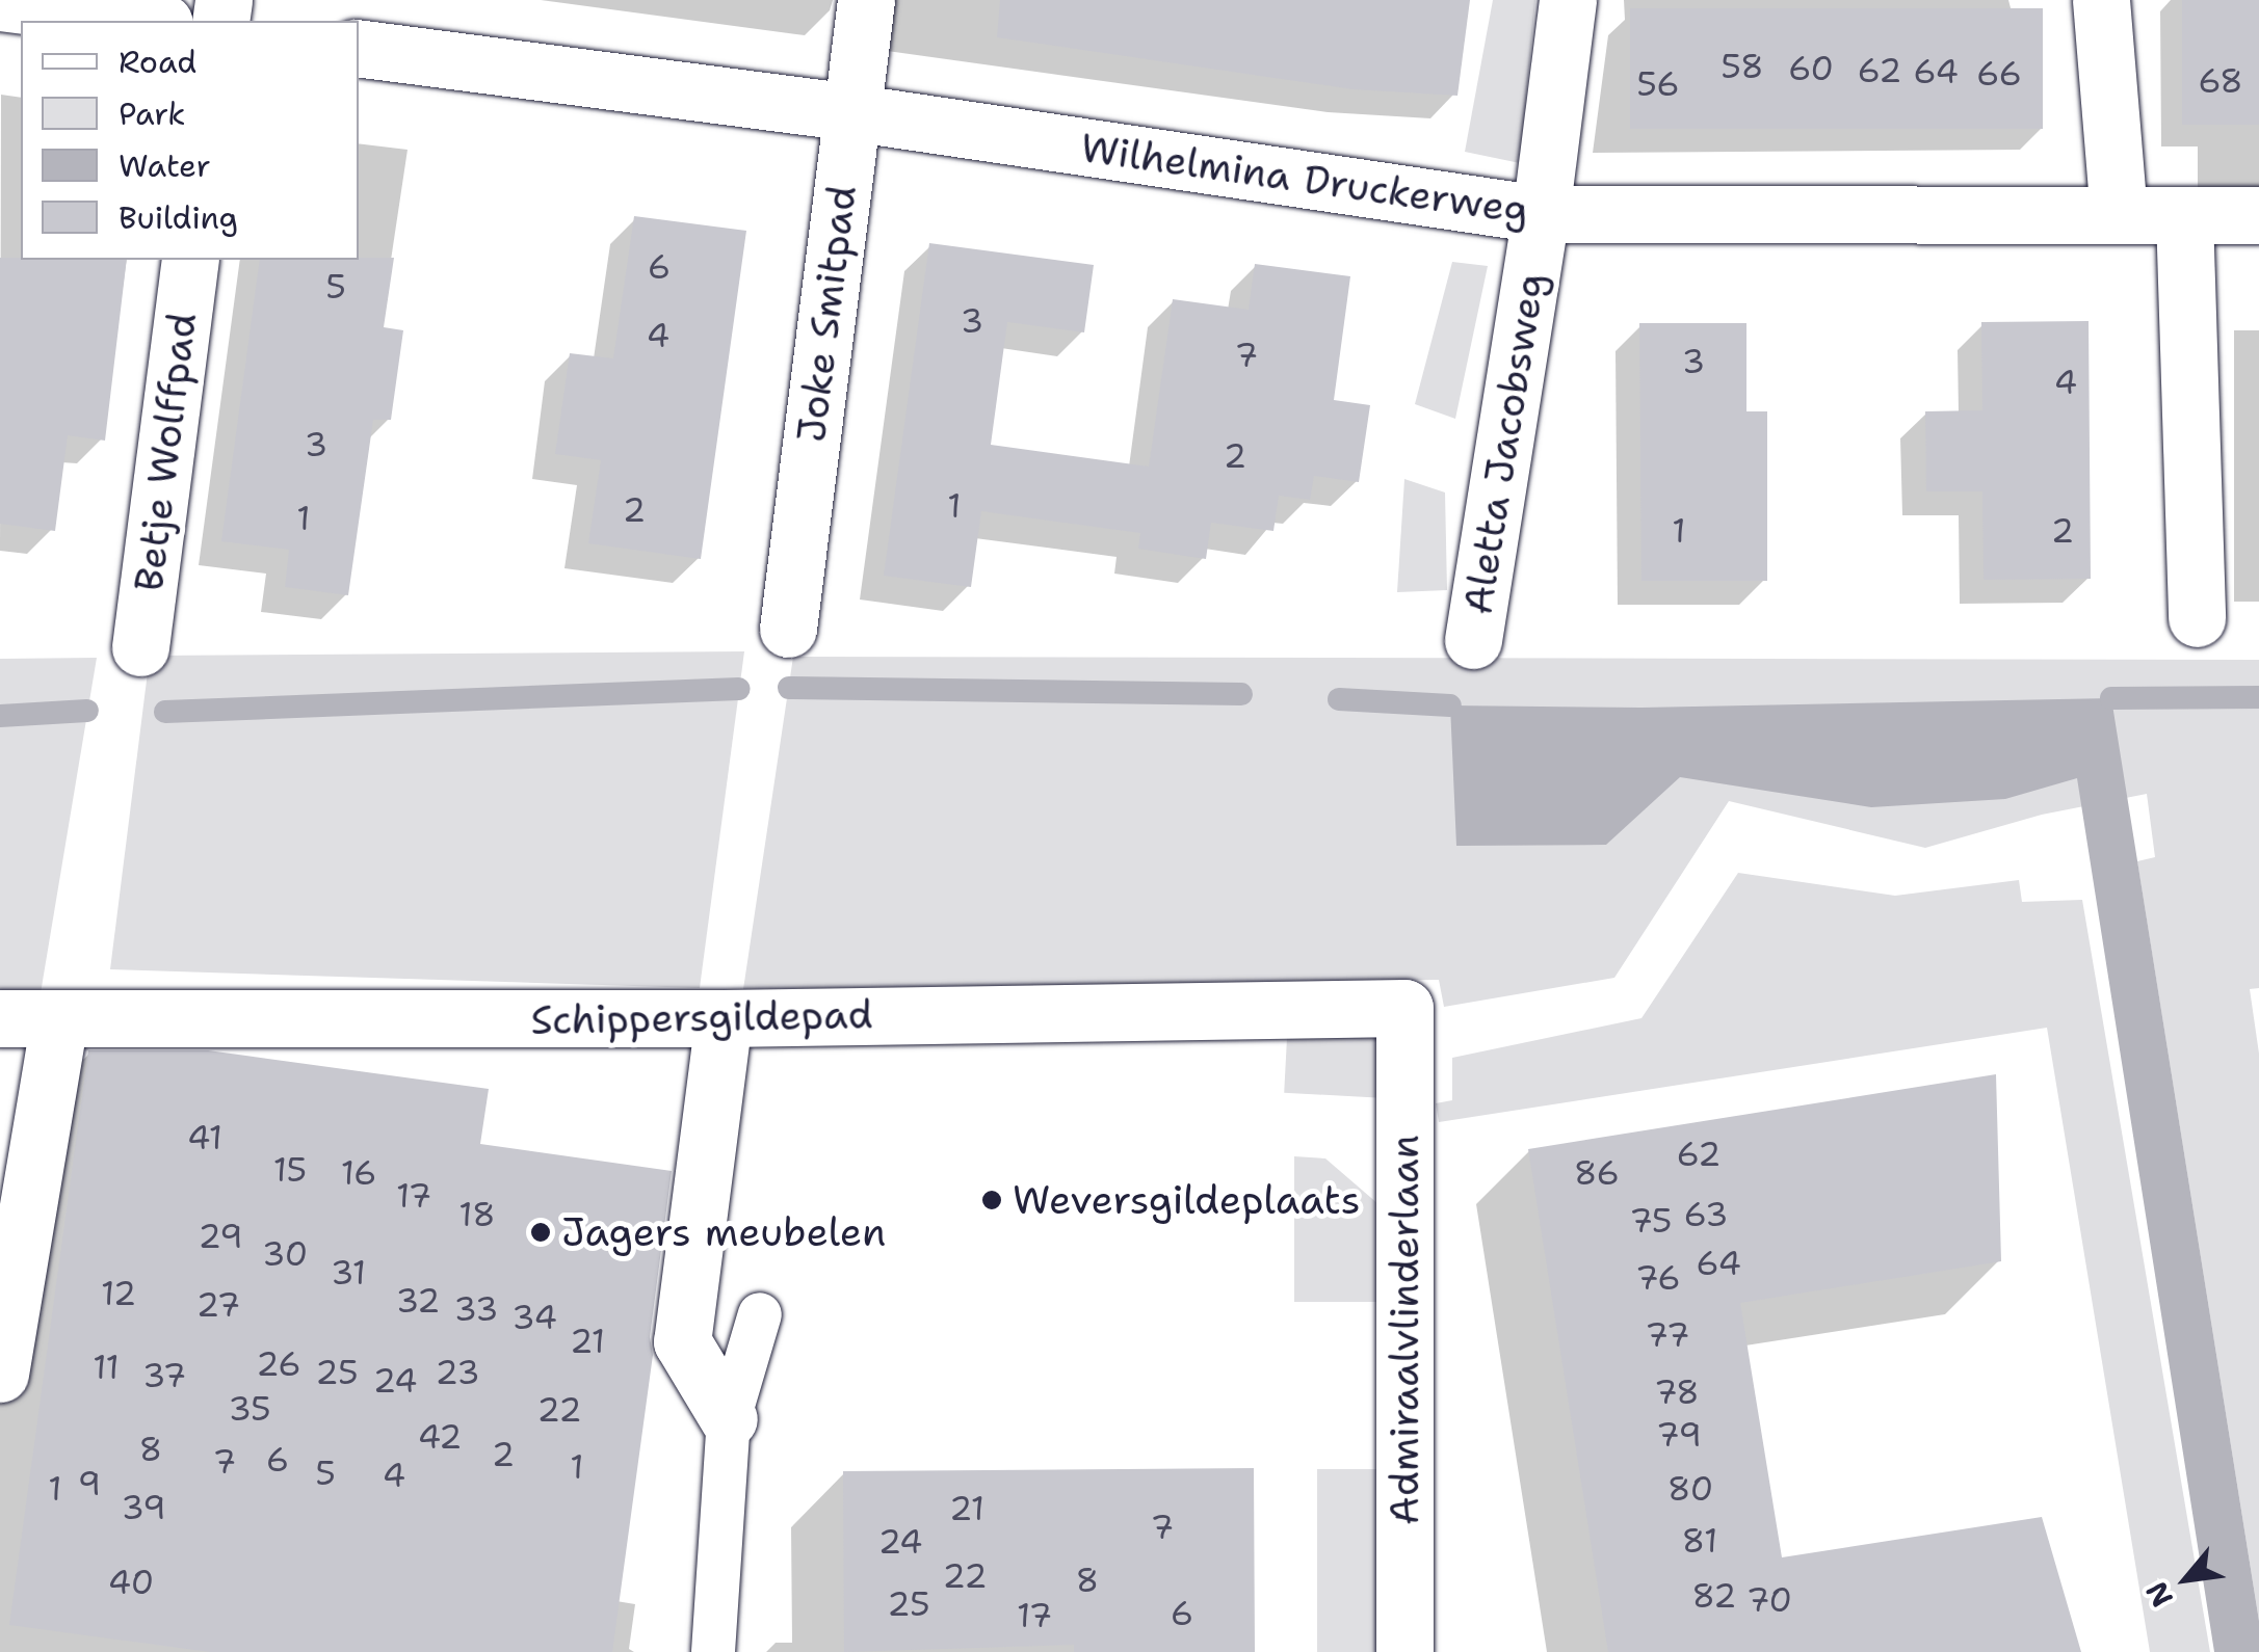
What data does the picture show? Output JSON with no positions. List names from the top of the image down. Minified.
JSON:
{"streets":{"street":["Wilhelmina Druckerweg","Joke Smitpad","Aletta Jacobsweg","Betje Wolffpad","Schippersgildepad","Admiraalvlinderlaan"]},"crossings":[["Wilhelmina Druckerweg","Joke Smitpad"],["Wilhelmina Druckerweg","Aletta Jacobsweg"],["Schippersgildepad","Admiraalvlinderlaan"]],"places":["Weversgildeplaats","Jagers meubelen"],"house_numbers":["58","60","62","64","66","68","56","6","5","3","4","7","3","4","3","2","1","2","1","1","2","41","62","15","16","86","17","18","63","75","29","30","64","31","76","12","32","27","33","34","77","21","26","11","25","23","37","24","78","35","22","79","42","8","2","6","7","1","5","4","9","1","80","39","21","7","81","24","22","8","40","82","70","25","6","17"],"legend":["Road","Park","Water","Building"],"north":"bottom left"}
